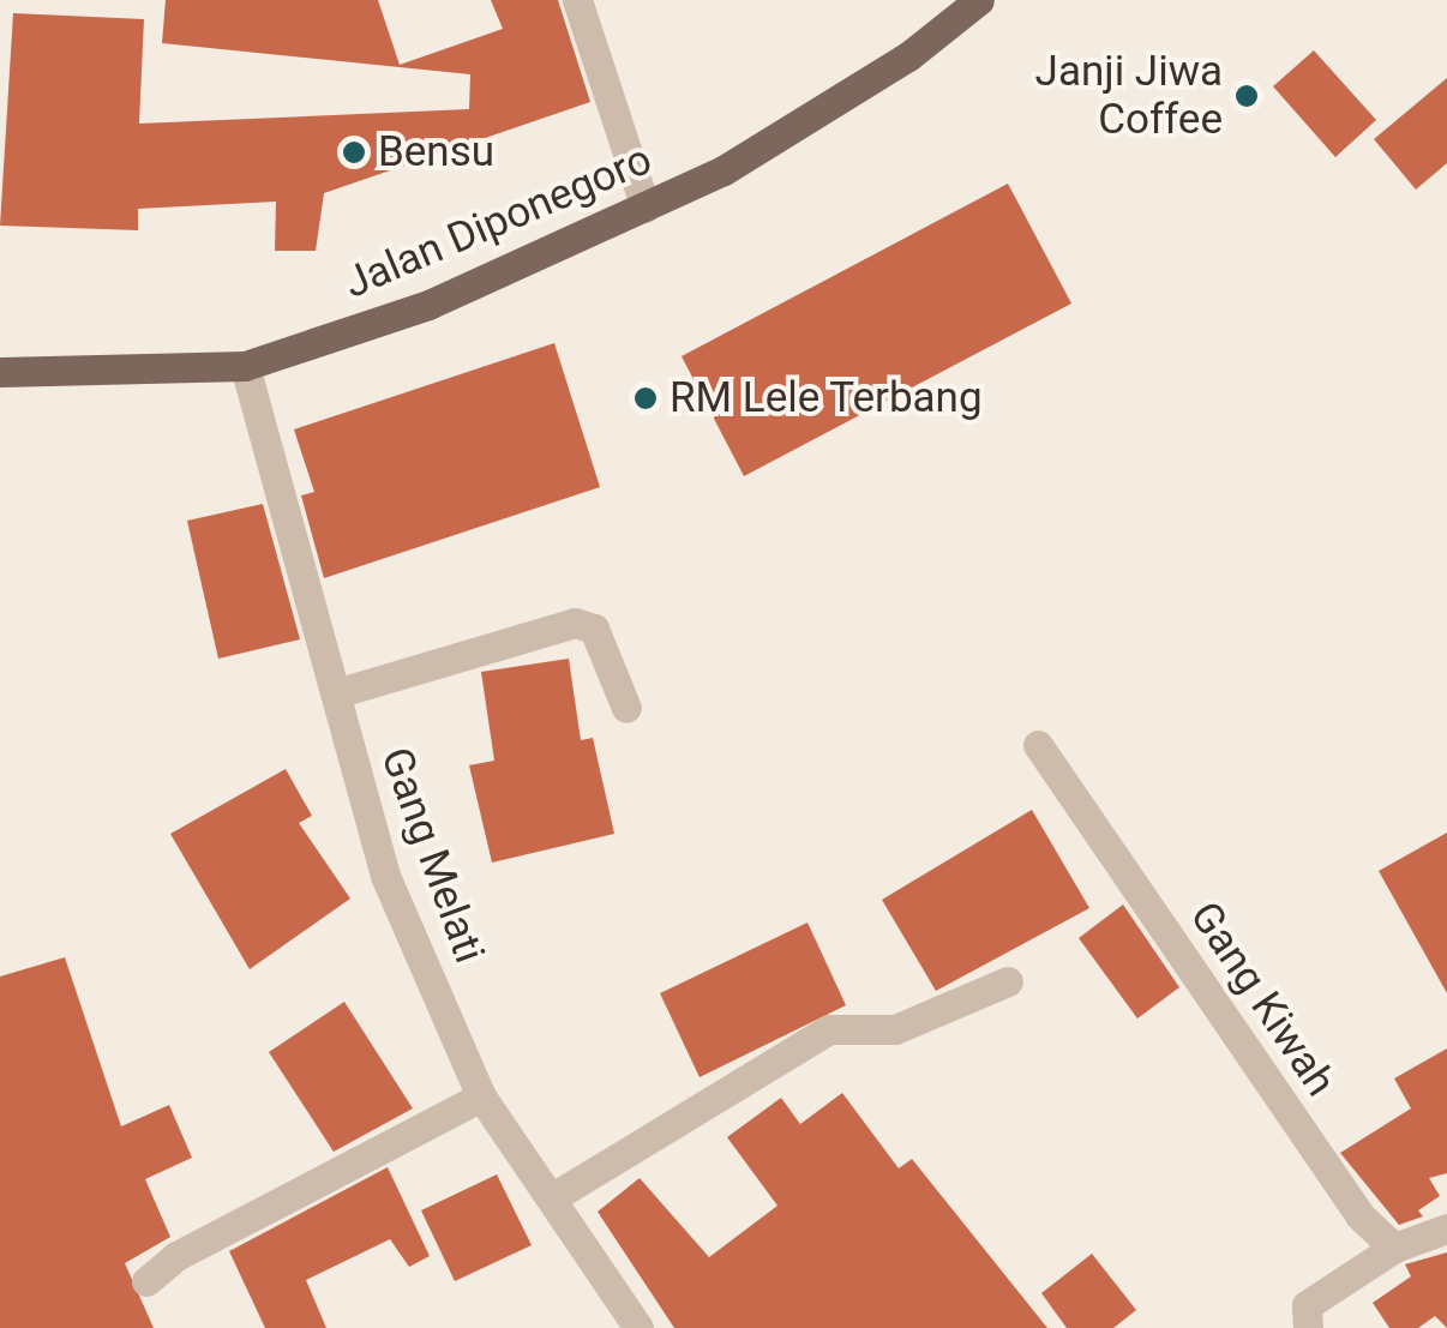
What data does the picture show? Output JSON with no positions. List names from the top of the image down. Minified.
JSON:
{"streets":{"main road":["Jalan Diponegoro"],"street":["Gang Melati","Gang Kiwah"]},"crossings":[["Jalan Diponegoro","Gang Melati"]],"places":["Janji Jiwa Coffee","Bensu","RM Lele Terbang"]}
